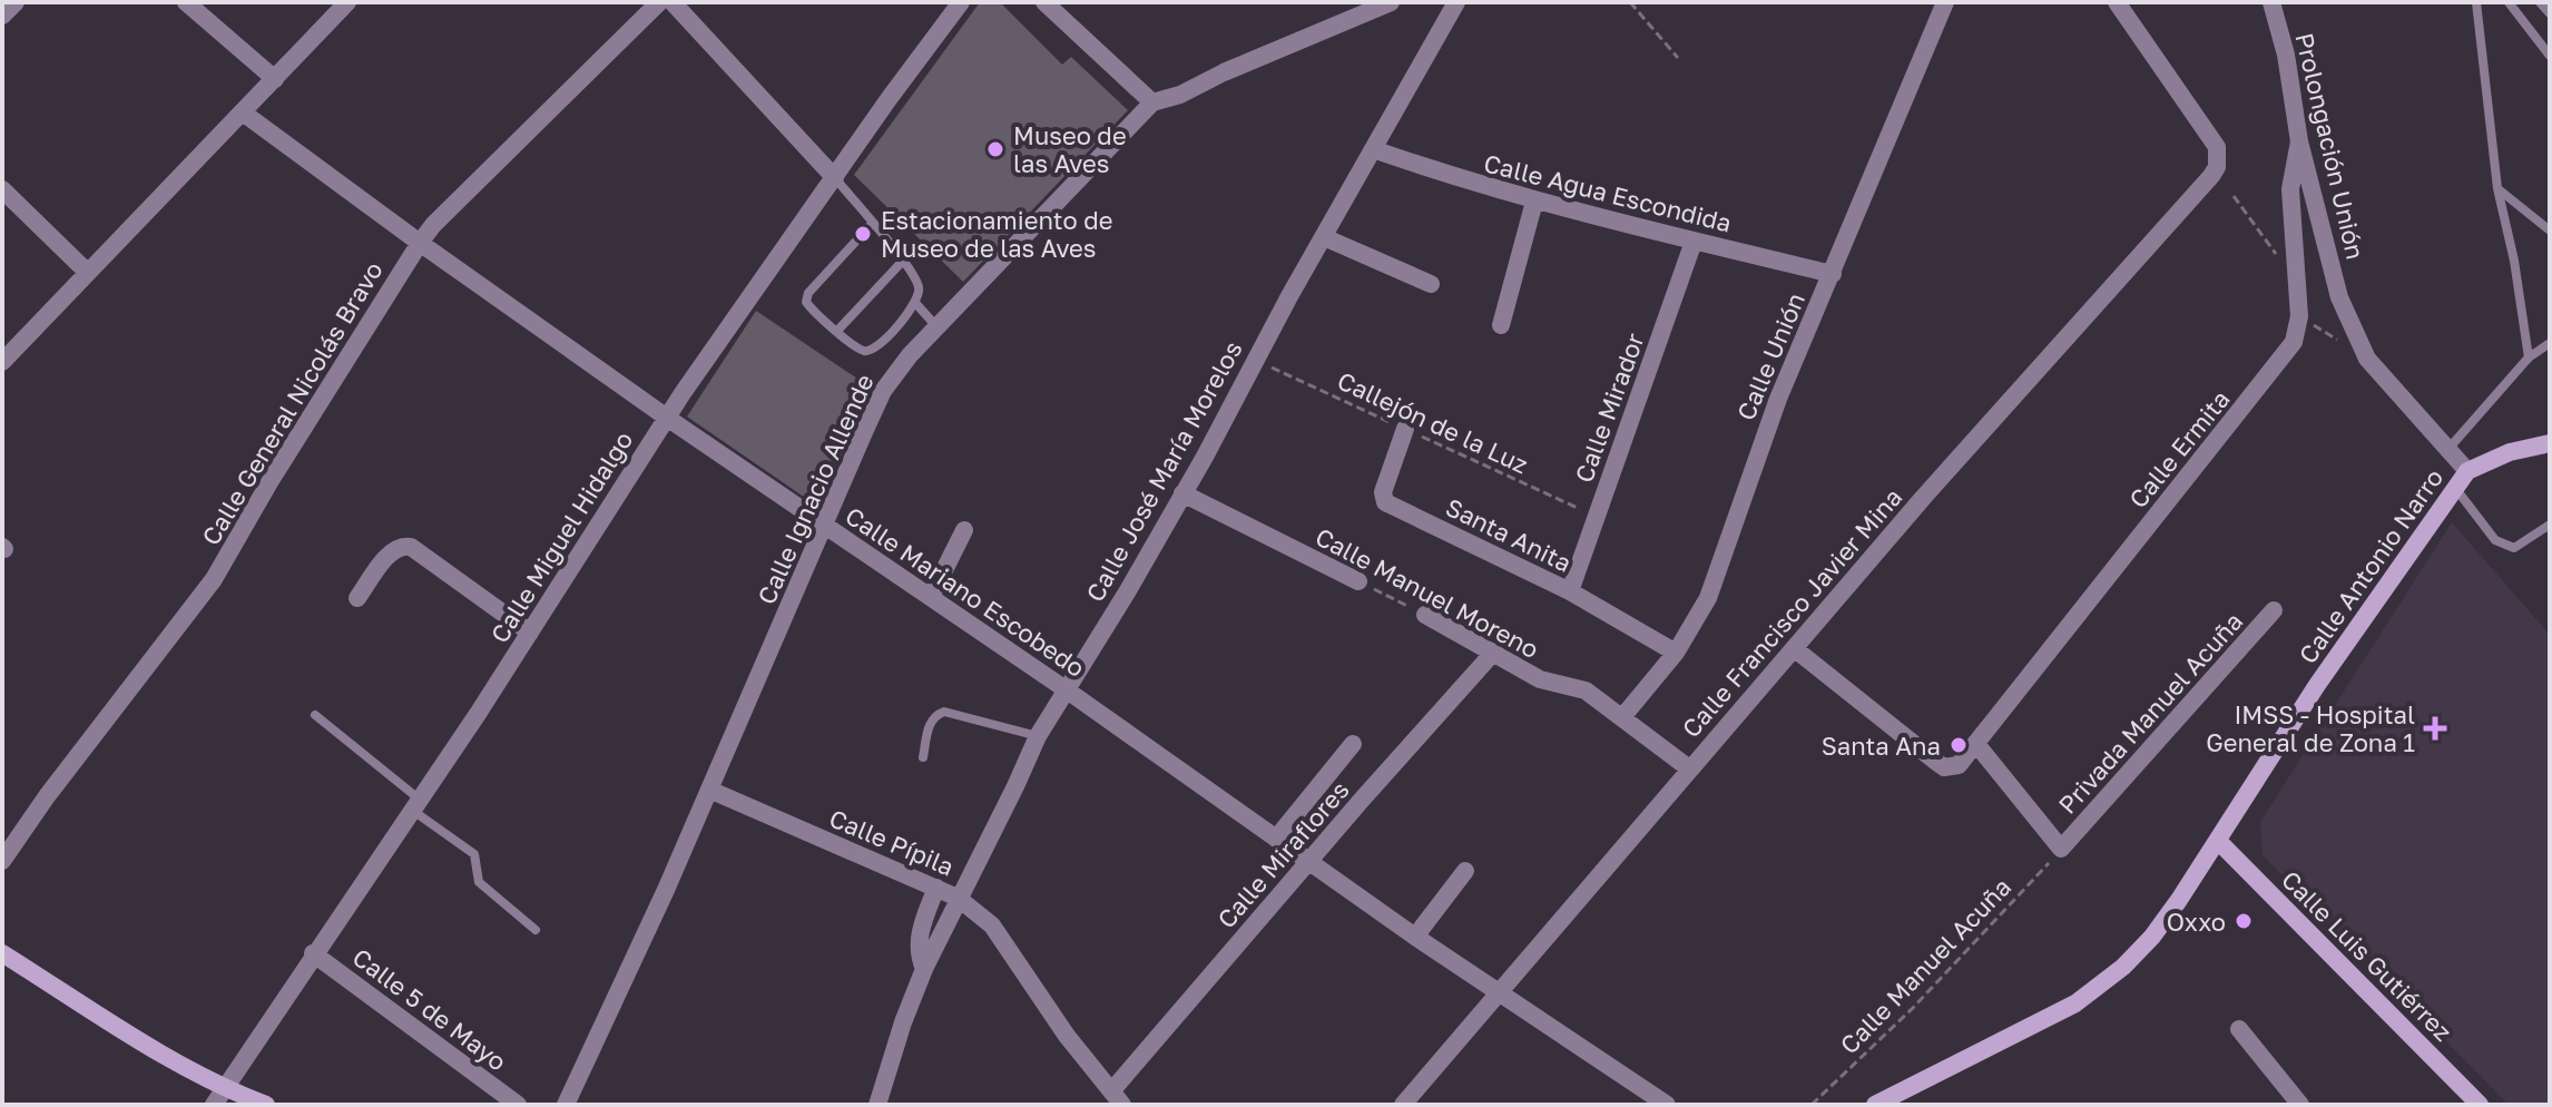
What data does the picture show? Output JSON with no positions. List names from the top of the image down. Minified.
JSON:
{"streets":{"main road":["Calle Antonio Narro","Calle Luis Gutiérrez"],"street":["Prolongación Unión","Calle Agua Escondida","Calle Unión","Calle General Nicolás Bravo","Calle Mirador","Calle Ermita","Calle José María Morelos","Calle Ignacio Allende","Santa Anita","Calle Miguel Hidalgo","Calle Mariano Escobedo","Calle Manuel Moreno","Calle Francisco Javier Mina","Privada Manuel Acuña","Calle Pípila","Calle Miraflores","Calle 5 de Mayo"],"path":["Callejón de la Luz","Calle Manuel Acuña"]},"crossings":[["Prolongación Unión","Calle Ermita"],["Prolongación Unión","Calle Antonio Narro"],["Calle Agua Escondida","Calle Unión"],["Calle Agua Escondida","Calle Mirador"],["Calle Agua Escondida","Calle José María Morelos"],["Calle Unión","Santa Anita"],["Calle Unión","Calle Manuel Moreno"],["Calle General Nicolás Bravo","Calle Mariano Escobedo"],["Calle Mirador","Callejón de la Luz"],["Calle Mirador","Santa Anita"],["Callejón de la Luz","Calle José María Morelos"],["Callejón de la Luz","Santa Anita"],["Calle Ermita","Calle Francisco Javier Mina"],["Calle José María Morelos","Calle Mariano Escobedo"],["Calle José María Morelos","Calle Manuel Moreno"],["Calle José María Morelos","Calle Pípila"],["Calle Ignacio Allende","Calle Mariano Escobedo"],["Calle Ignacio Allende","Calle Pípila"],["Calle Miguel Hidalgo","Calle Mariano Escobedo"],["Calle Miguel Hidalgo","Calle 5 de Mayo"],["Calle Antonio Narro","Calle Luis Gutiérrez"],["Calle Mariano Escobedo","Calle Francisco Javier Mina"],["Calle Mariano Escobedo","Calle Miraflores"],["Calle Manuel Moreno","Calle Francisco Javier Mina"],["Calle Manuel Moreno","Calle Miraflores"],["Privada Manuel Acuña","Calle Manuel Acuña"],["Calle Pípila","Calle Miraflores"]],"places":{"other":["Museo de las Aves","Estacionamiento de Museo de las Aves","Santa Ana","Oxxo"],"health":["IMSS - Hospital General de Zona 1"]}}
